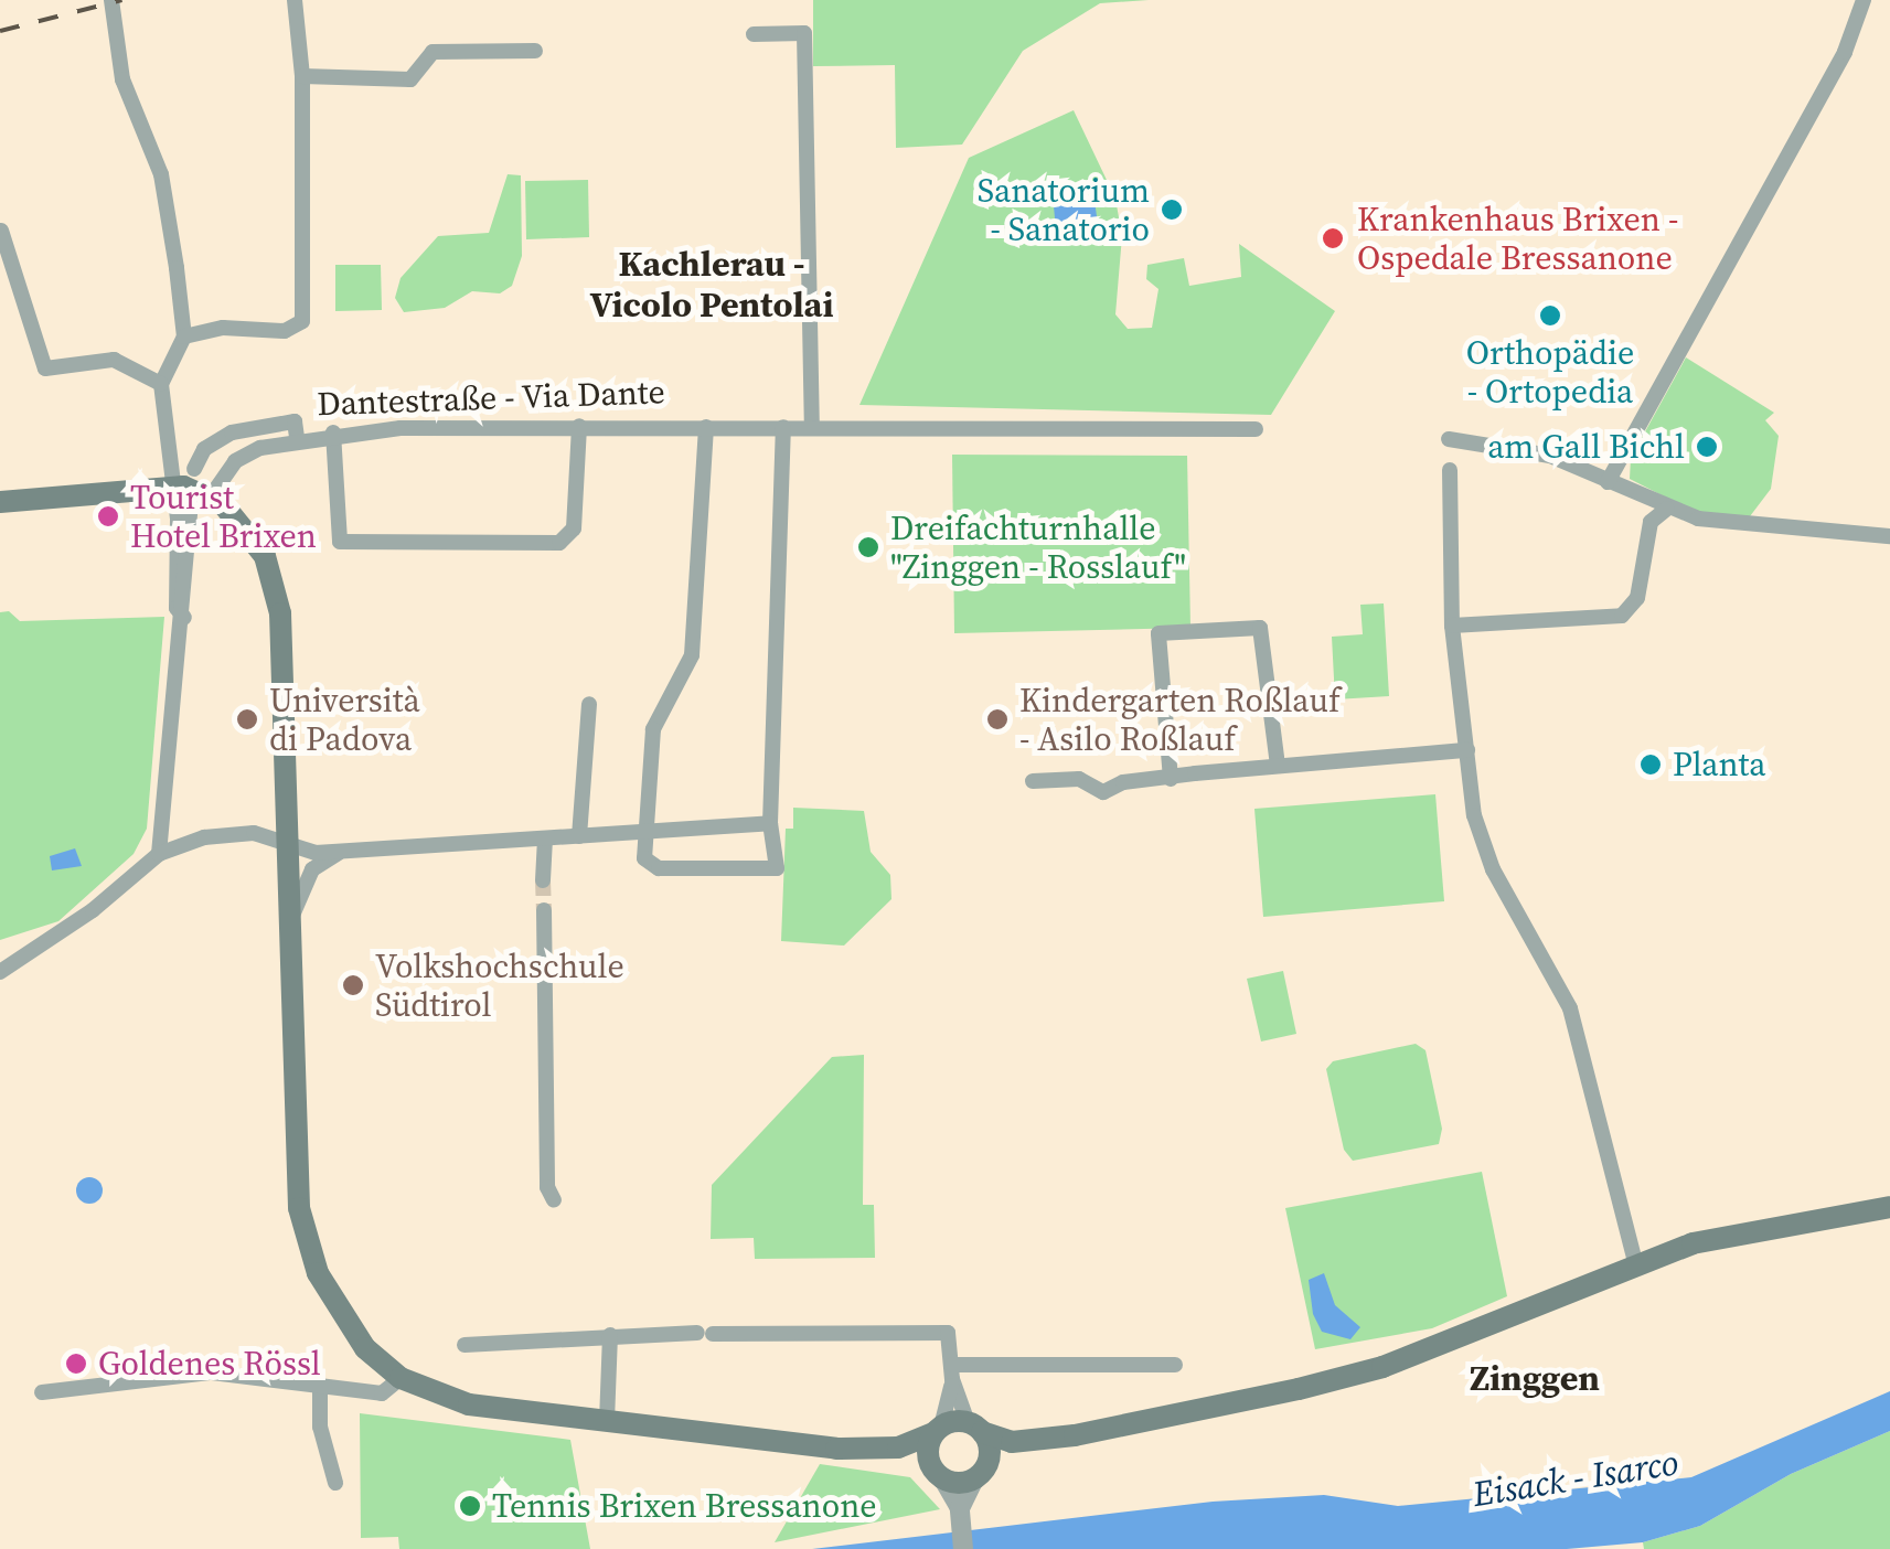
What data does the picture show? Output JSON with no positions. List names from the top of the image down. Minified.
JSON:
{"streets":{"street":["Dantestraße - Via Dante"]},"districts":["Kachlerau - Vicolo Pentolai","Zinggen"],"water":["Eisack - Isarco"],"places":["Sanatorium - Sanatorio","Krankenhaus Brixen - Ospedale Bressanone","Orthopädie - Ortopedia","am Gall Bichl","Tourist Hotel Brixen","Dreifachturnhalle \"Zinggen - Rosslauf\"","Università di Padova","Kindergarten Roßlauf - Asilo Roßlauf","Planta","Volkshochschule Südtirol","Goldenes Rössl","Tennis Brixen Bressanone"]}
